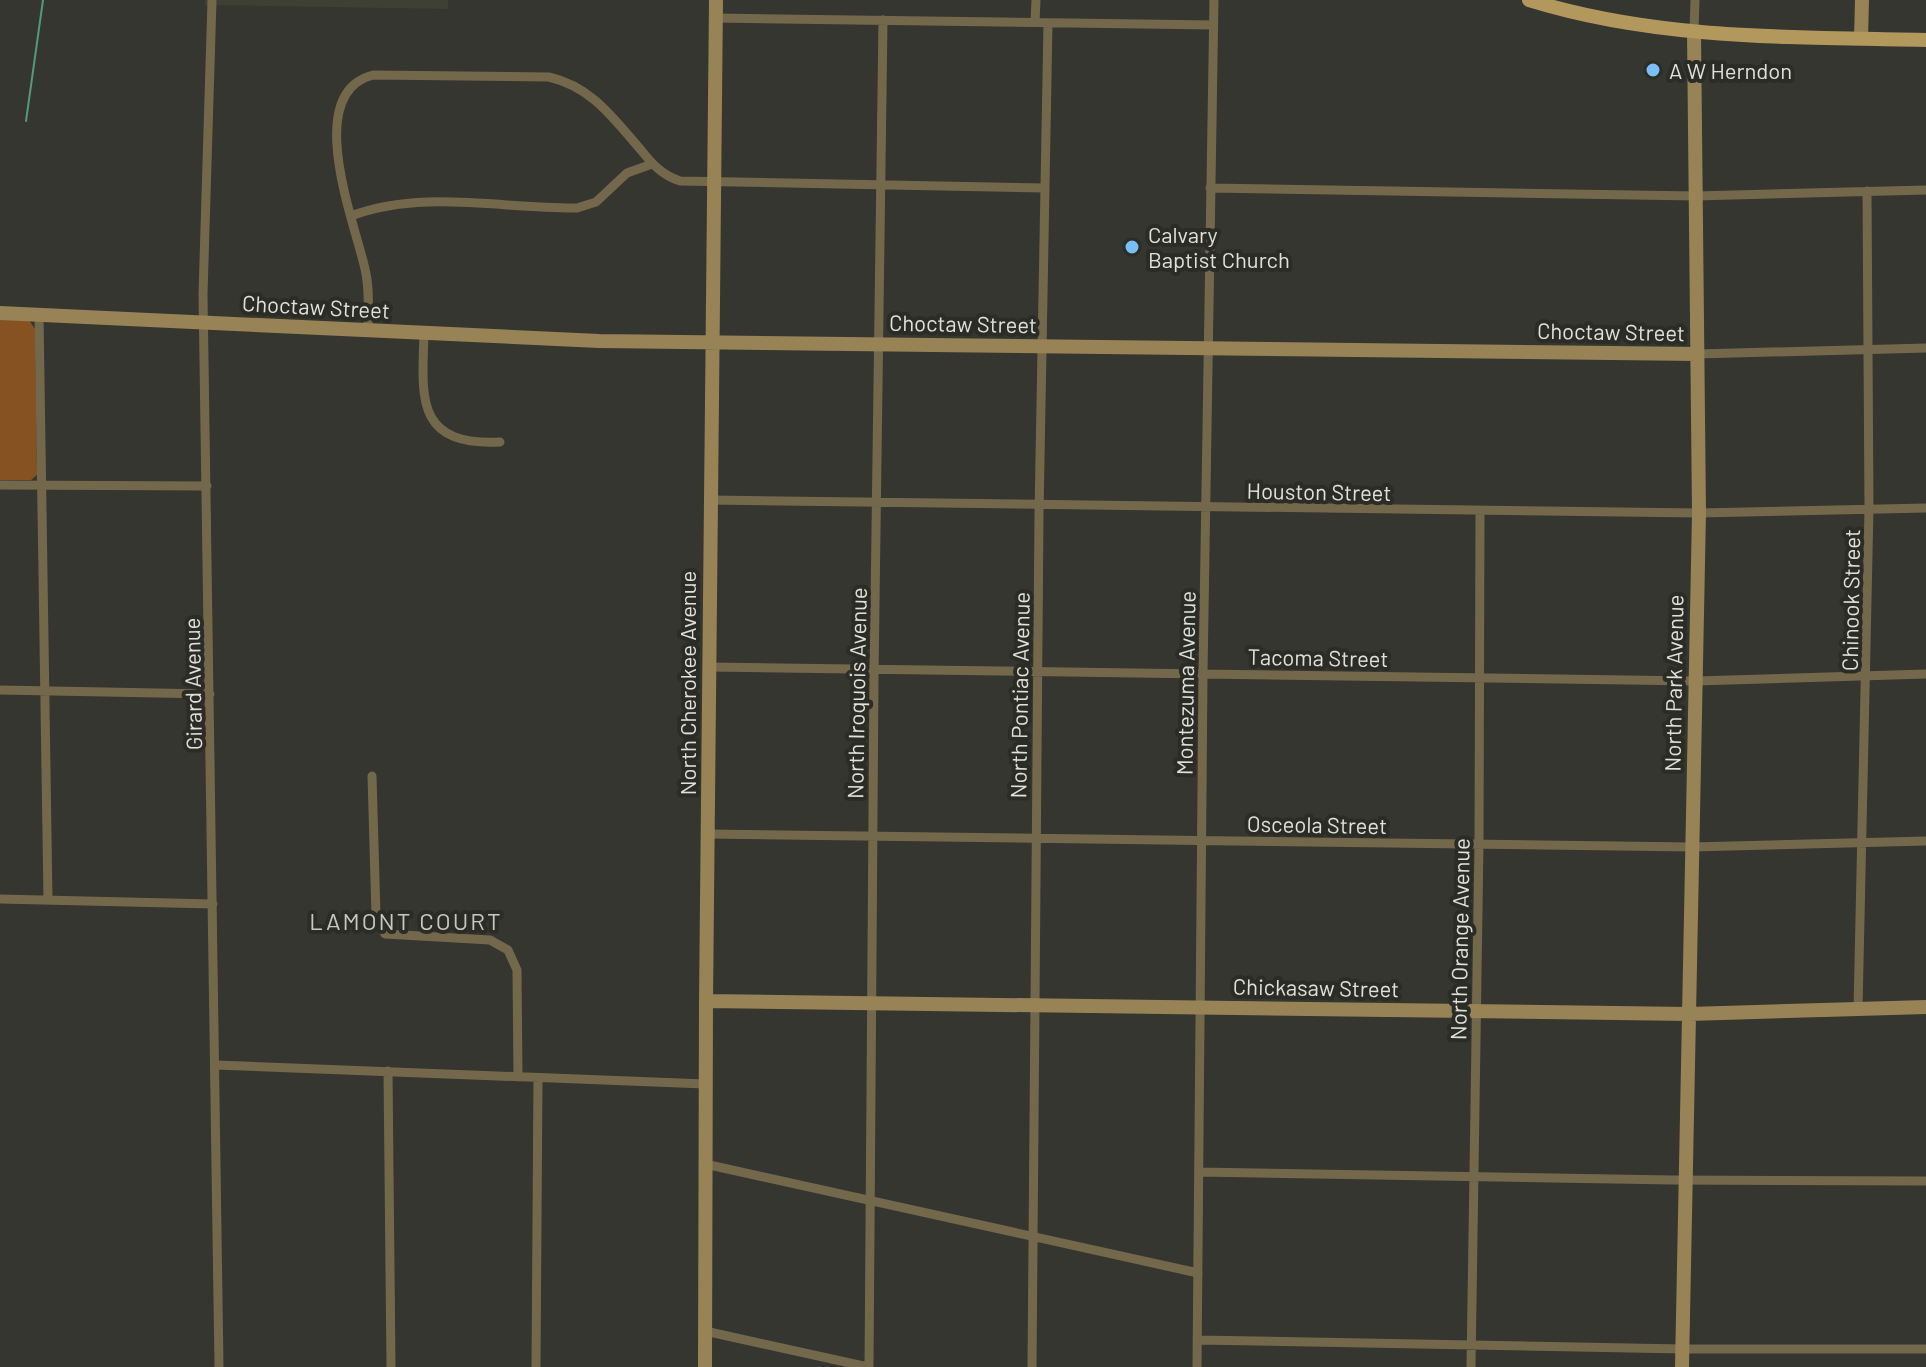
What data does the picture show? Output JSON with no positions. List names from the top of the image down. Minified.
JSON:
{"streets":{"street":["Choctaw Street","Houston Street","Chinook Street","Tacoma Street","North Cherokee Avenue","Montezuma Avenue","North Park Avenue","Girard Avenue","North Iroquois Avenue","North Pontiac Avenue","Osceola Street","North Orange Avenue","Chickasaw Street"]},"crossings":[["Choctaw Street","Chinook Street"],["Choctaw Street","North Cherokee Avenue"],["Choctaw Street","Montezuma Avenue"],["Choctaw Street","North Park Avenue"],["Choctaw Street","Girard Avenue"],["Choctaw Street","North Iroquois Avenue"],["Choctaw Street","North Pontiac Avenue"],["Houston Street","Chinook Street"],["Houston Street","North Cherokee Avenue"],["Houston Street","Montezuma Avenue"],["Houston Street","North Park Avenue"],["Houston Street","North Iroquois Avenue"],["Houston Street","North Pontiac Avenue"],["Houston Street","North Orange Avenue"],["Chinook Street","Tacoma Street"],["Chinook Street","Osceola Street"],["Chinook Street","Chickasaw Street"],["Tacoma Street","North Cherokee Avenue"],["Tacoma Street","Montezuma Avenue"],["Tacoma Street","North Park Avenue"],["Tacoma Street","North Iroquois Avenue"],["Tacoma Street","North Pontiac Avenue"],["Tacoma Street","North Orange Avenue"],["North Cherokee Avenue","Osceola Street"],["North Cherokee Avenue","Chickasaw Street"],["Montezuma Avenue","Osceola Street"],["Montezuma Avenue","Chickasaw Street"],["North Park Avenue","Osceola Street"],["North Park Avenue","Chickasaw Street"],["North Iroquois Avenue","Osceola Street"],["North Iroquois Avenue","Chickasaw Street"],["North Pontiac Avenue","Osceola Street"],["North Pontiac Avenue","Chickasaw Street"],["Osceola Street","North Orange Avenue"],["North Orange Avenue","Chickasaw Street"]],"districts":["LAMONT COURT"],"places":["A W Herndon","Calvary Baptist Church"]}
